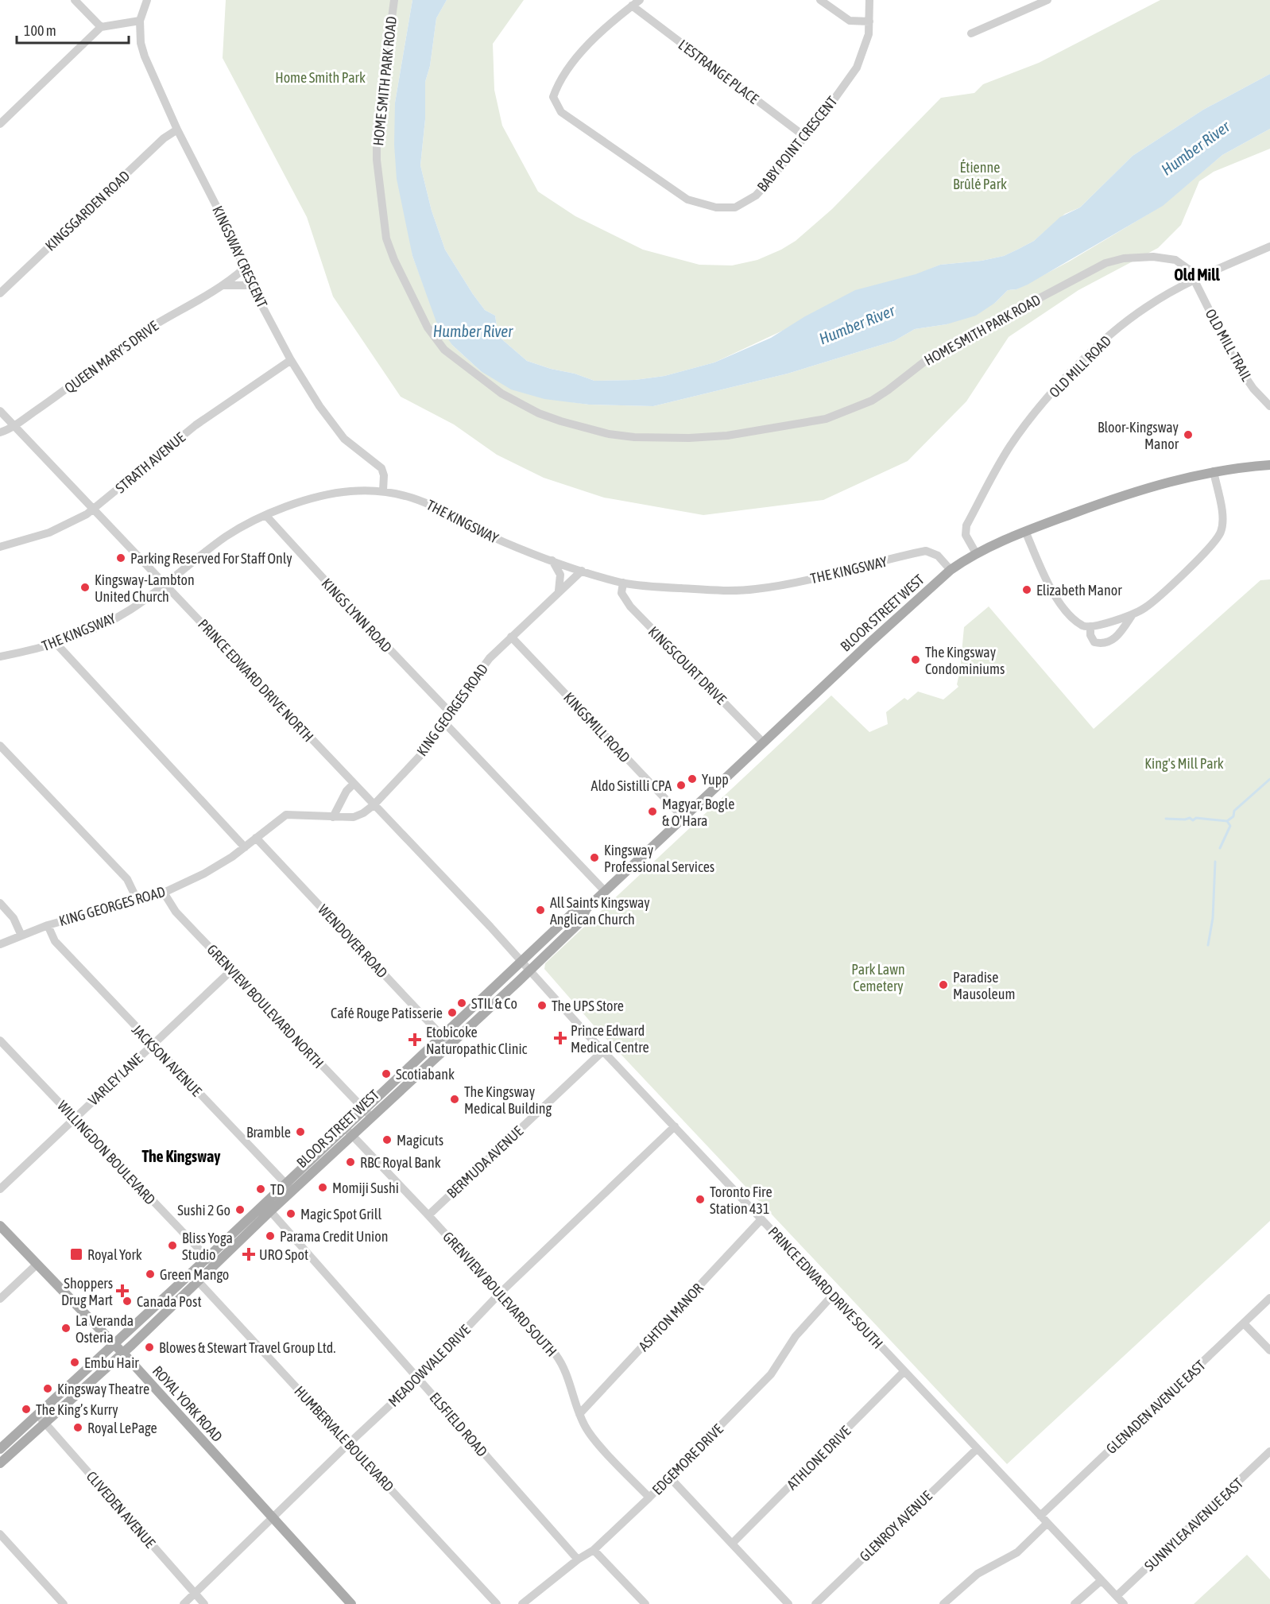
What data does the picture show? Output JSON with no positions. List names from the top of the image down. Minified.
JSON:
{"streets":{"main road":["BLOOR STREET WEST","ROYAL YORK ROAD"],"street":["L'ESTRANGE PLACE","HOME SMITH PARK ROAD","BABY POINT CRESCENT","KINGSGARDEN ROAD","KINGSWAY CRESCENT","OLD MILL TRAIL","QUEEN MARY'S DRIVE","OLD MILL ROAD","STRATH AVENUE","THE KINGSWAY","KINGS LYNN ROAD","KINGSCOURT DRIVE","PRINCE EDWARD DRIVE NORTH","KING GEORGES ROAD","KINGSMILL ROAD","WENDOVER ROAD","GRENVIEW BOULEVARD NORTH","JACKSON AVENUE","VARLEY LANE","WILLINGDON BOULEVARD","BERMUDA AVENUE","PRINCE EDWARD DRIVE SOUTH","GRENVIEW BOULEVARD SOUTH","ASHTON MANOR","MEADOWVALE DRIVE","GLENADEN AVENUE EAST","ELSFIELD ROAD","HUMBERVALE BOULEVARD","ATHLONE DRIVE","EDGEMORE DRIVE","CLIVEDEN AVENUE","SUNNYLEA AVENUE EAST","GLENROY AVENUE"]},"crossings":[["L'ESTRANGE PLACE","BABY POINT CRESCENT"],["HOME SMITH PARK ROAD","OLD MILL TRAIL"],["HOME SMITH PARK ROAD","OLD MILL ROAD"],["KINGSGARDEN ROAD","KINGSWAY CRESCENT"],["KINGSWAY CRESCENT","QUEEN MARY'S DRIVE"],["KINGSWAY CRESCENT","STRATH AVENUE"],["KINGSWAY CRESCENT","THE KINGSWAY"],["OLD MILL TRAIL","OLD MILL ROAD"],["QUEEN MARY'S DRIVE","PRINCE EDWARD DRIVE NORTH"],["OLD MILL ROAD","BLOOR STREET WEST"],["STRATH AVENUE","PRINCE EDWARD DRIVE NORTH"],["THE KINGSWAY","BLOOR STREET WEST"],["THE KINGSWAY","KINGS LYNN ROAD"],["THE KINGSWAY","KINGSCOURT DRIVE"],["THE KINGSWAY","PRINCE EDWARD DRIVE NORTH"],["THE KINGSWAY","KING GEORGES ROAD"],["BLOOR STREET WEST","KINGSCOURT DRIVE"],["BLOOR STREET WEST","PRINCE EDWARD DRIVE NORTH"],["BLOOR STREET WEST","KINGSMILL ROAD"],["BLOOR STREET WEST","WENDOVER ROAD"],["BLOOR STREET WEST","GRENVIEW BOULEVARD NORTH"],["BLOOR STREET WEST","JACKSON AVENUE"],["BLOOR STREET WEST","WILLINGDON BOULEVARD"],["BLOOR STREET WEST","PRINCE EDWARD DRIVE SOUTH"],["BLOOR STREET WEST","GRENVIEW BOULEVARD SOUTH"],["BLOOR STREET WEST","ROYAL YORK ROAD"],["BLOOR STREET WEST","ELSFIELD ROAD"],["BLOOR STREET WEST","HUMBERVALE BOULEVARD"],["BLOOR STREET WEST","CLIVEDEN AVENUE"],["KINGS LYNN ROAD","KING GEORGES ROAD"],["PRINCE EDWARD DRIVE NORTH","KING GEORGES ROAD"],["PRINCE EDWARD DRIVE NORTH","PRINCE EDWARD DRIVE SOUTH"],["KING GEORGES ROAD","KINGSMILL ROAD"],["KING GEORGES ROAD","WENDOVER ROAD"],["KING GEORGES ROAD","GRENVIEW BOULEVARD NORTH"],["KING GEORGES ROAD","JACKSON AVENUE"],["GRENVIEW BOULEVARD NORTH","VARLEY LANE"],["JACKSON AVENUE","VARLEY LANE"],["VARLEY LANE","WILLINGDON BOULEVARD"],["BERMUDA AVENUE","PRINCE EDWARD DRIVE SOUTH"],["BERMUDA AVENUE","GRENVIEW BOULEVARD SOUTH"],["PRINCE EDWARD DRIVE SOUTH","ASHTON MANOR"],["PRINCE EDWARD DRIVE SOUTH","MEADOWVALE DRIVE"],["PRINCE EDWARD DRIVE SOUTH","GLENADEN AVENUE EAST"],["PRINCE EDWARD DRIVE SOUTH","ATHLONE DRIVE"],["PRINCE EDWARD DRIVE SOUTH","EDGEMORE DRIVE"],["PRINCE EDWARD DRIVE SOUTH","SUNNYLEA AVENUE EAST"],["PRINCE EDWARD DRIVE SOUTH","GLENROY AVENUE"],["GRENVIEW BOULEVARD SOUTH","ASHTON MANOR"],["GRENVIEW BOULEVARD SOUTH","MEADOWVALE DRIVE"],["GRENVIEW BOULEVARD SOUTH","EDGEMORE DRIVE"],["MEADOWVALE DRIVE","ROYAL YORK ROAD"],["MEADOWVALE DRIVE","ELSFIELD ROAD"],["MEADOWVALE DRIVE","HUMBERVALE BOULEVARD"],["MEADOWVALE DRIVE","CLIVEDEN AVENUE"],["ELSFIELD ROAD","EDGEMORE DRIVE"]],"districts":["Old Mill","The Kingsway"],"water":["Humber River"],"parks":["Home Smith Park","Étienne Brûlé Park","King's Mill Park","Park Lawn Cemetery"],"places":{"other":["Bloor-Kingsway Manor","Parking Reserved For Staff Only","Kingsway-Lambton United Church","Elizabeth Manor","The Kingsway Condominiums","Yupp","Aldo Sistilli CPA","Magyar, Bogle & O'Hara","Kingsway Professional Services","All Saints Kingsway Anglican Church","Paradise Mausoleum","STIL & Co","The UPS Store","Café Rouge Patisserie","Scotiabank","The Kingsway Medical Building","Bramble","Magicuts","RBC Royal Bank","Momiji Sushi","TD","Toronto Fire Station 431","Sushi 2 Go","Magic Spot Grill","Parama Credit Union","Bliss Yoga Studio","Green Mango","Canada Post","La Veranda Osteria","Blowes & Stewart Travel Group Ltd.","Embu Hair","Kingsway Theatre","The King’s Kurry","Royal LePage"],"health":["Prince Edward Medical Centre","Etobicoke Naturopathic Clinic","URO Spot","Shoppers Drug Mart"],"transit":["Royal York"]},"scale_bar":"100 m"}
